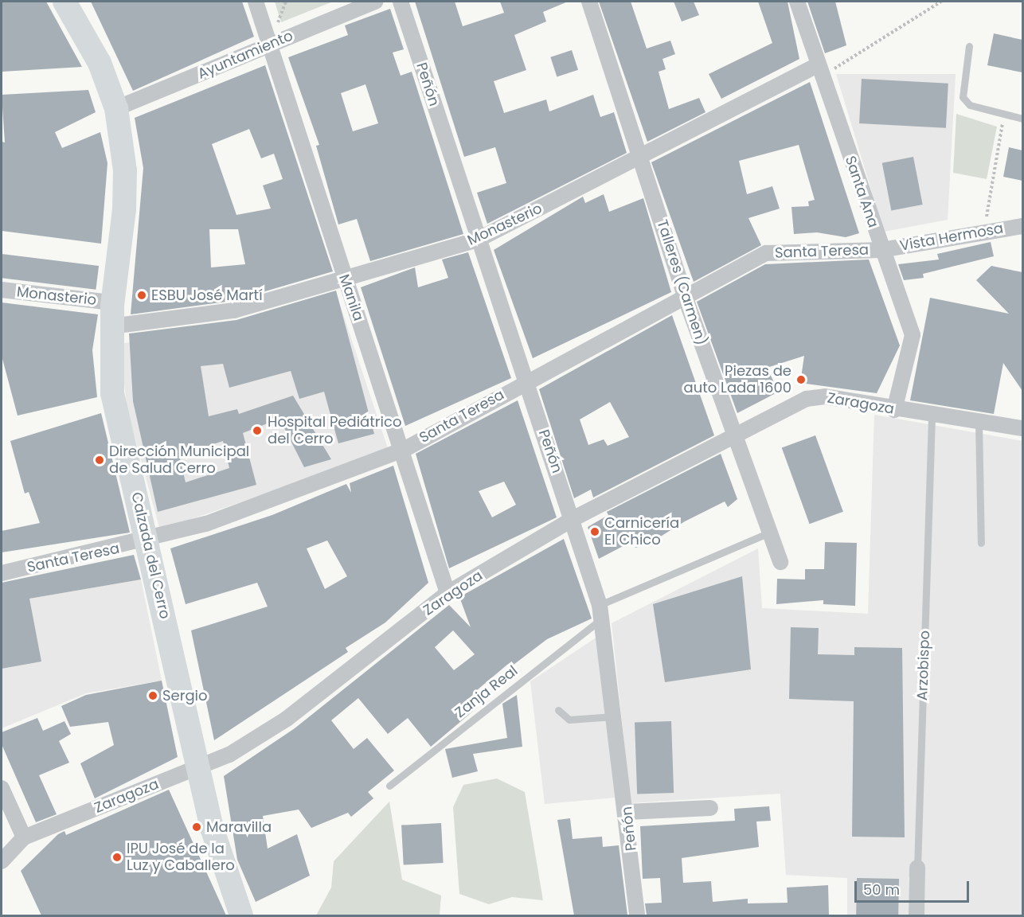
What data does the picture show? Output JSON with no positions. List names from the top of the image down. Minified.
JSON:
{"streets":{"main road":["Calzada del Cerro"],"street":["Ayuntamiento","Peñón","Santa Ana","Monasterio","Vista Hermosa","Santa Teresa","Talleres (Carmen)","Manila","Zaragoza","Arzobispo"],"lane":["Zanja Real"]},"crossings":[["Ayuntamiento","Manila"],["Ayuntamiento","Calzada del Cerro"],["Peñón","Monasterio"],["Peñón","Santa Teresa"],["Peñón","Zaragoza"],["Peñón","Zanja Real"],["Santa Ana","Monasterio"],["Santa Ana","Vista Hermosa"],["Santa Ana","Santa Teresa"],["Santa Ana","Zaragoza"],["Monasterio","Talleres (Carmen)"],["Monasterio","Manila"],["Monasterio","Calzada del Cerro"],["Vista Hermosa","Santa Teresa"],["Santa Teresa","Talleres (Carmen)"],["Santa Teresa","Manila"],["Santa Teresa","Calzada del Cerro"],["Talleres (Carmen)","Zaragoza"],["Talleres (Carmen)","Zanja Real"],["Manila","Zaragoza"],["Zaragoza","Calzada del Cerro"],["Zaragoza","Arzobispo"]],"places":["ESBU José Martí","Piezas de auto Lada 1600","Hospital Pediátrico del Cerro","Dirección Municipal de Salud Cerro","Carnicería El Chico","Sergio","Maravilla","IPU José de la Luz y Caballero"],"scale_bar":"50 m"}
